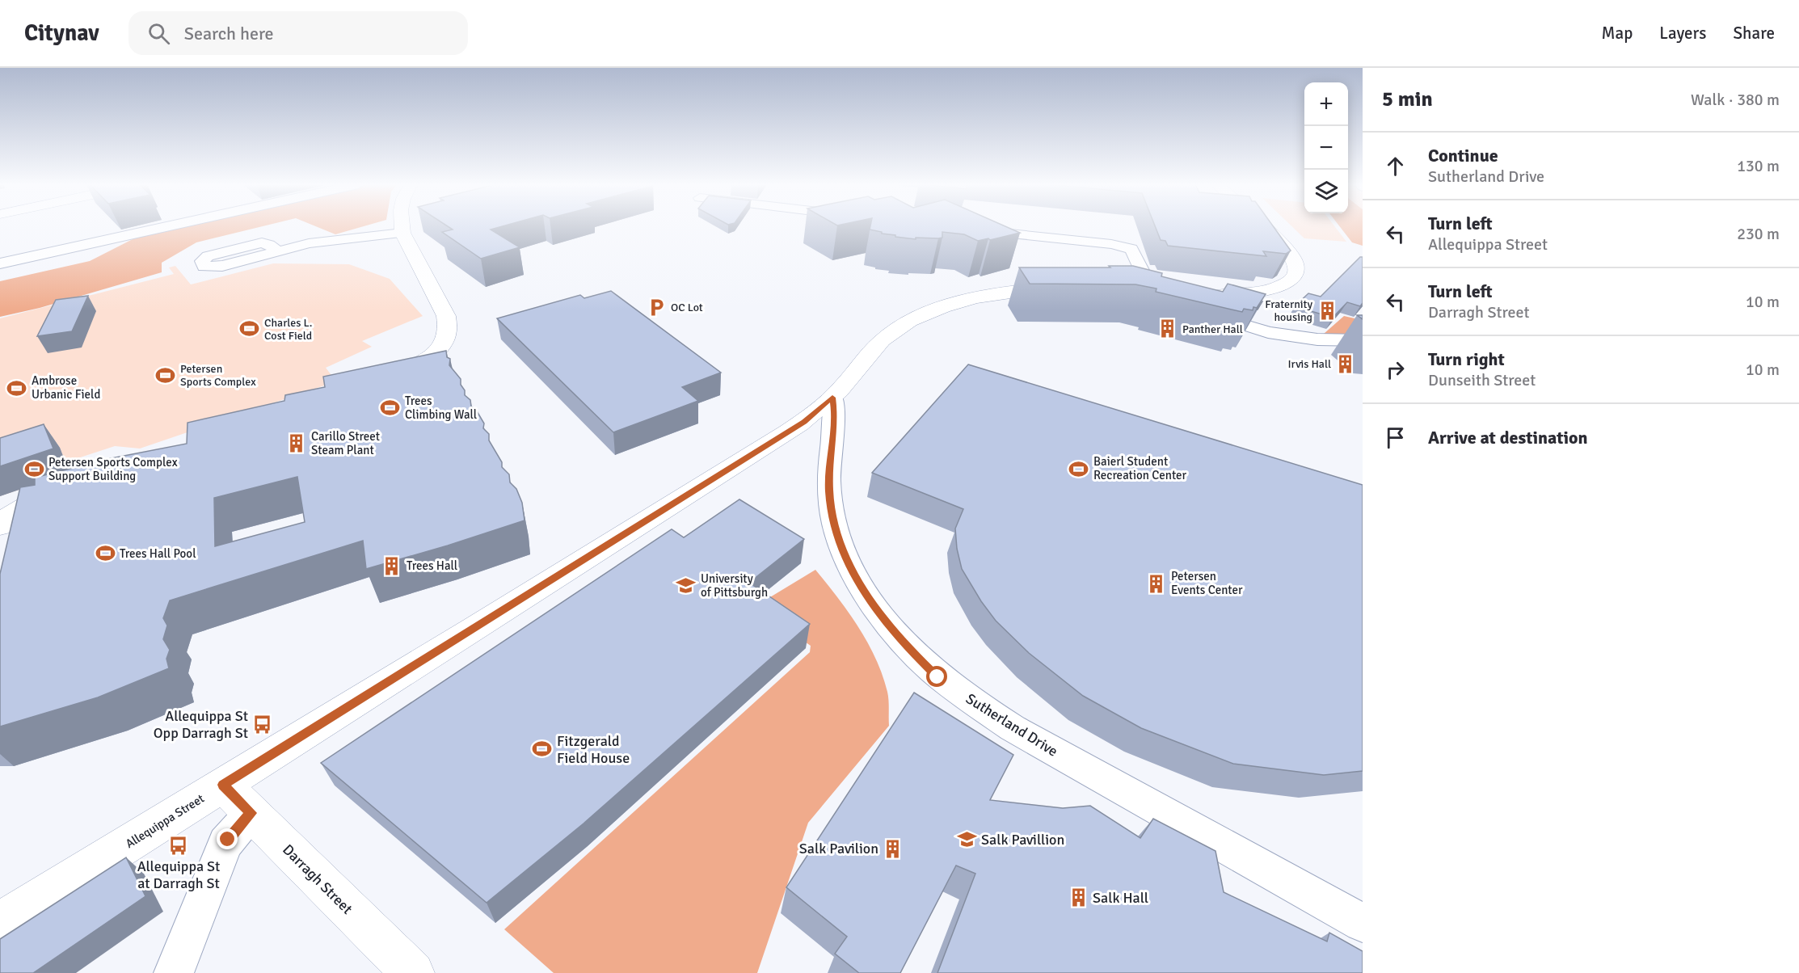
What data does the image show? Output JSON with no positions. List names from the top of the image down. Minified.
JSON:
{"streets":{"street":["Sutherland Drive","Allequippa Street","Darragh Street"]},"crossings":[["Sutherland Drive","Allequippa Street"],["Allequippa Street","Darragh Street"]],"places":{"parking":["OC Lot"],"building":["Fraternity housing","Panther Hall","Irvis Hall","Carillo Street Steam Plant","Trees Hall","Petersen Events Center","Salk Pavilion","Salk Hall"],"sports":["Charles L. Cost Field","Petersen Sports Complex","Ambrose Urbanic Field","Trees Climbing Wall","Baierl Student Recreation Center","Petersen Sports Complex Support Building","Trees Hall Pool","Fitzgerald Field House"],"school or university":["University of Pittsburgh","Salk Pavillion"],"bus stop":["Allequippa St Opp Darragh St","Allequippa St at Darragh St"]},"page":{"header":"Citynav","search":"Search here","nav":["Map","Layers","Share"],"heading":["5 min","Walk · 380 m"],"map_buttons":["+","−"],"list":[["Continue","Sutherland Drive","130 m"],["Turn left","Allequippa Street","230 m"],["Turn left","Darragh Street","10 m"],["Turn right","Dunseith Street","10 m"],"Arrive at destination"]}}
